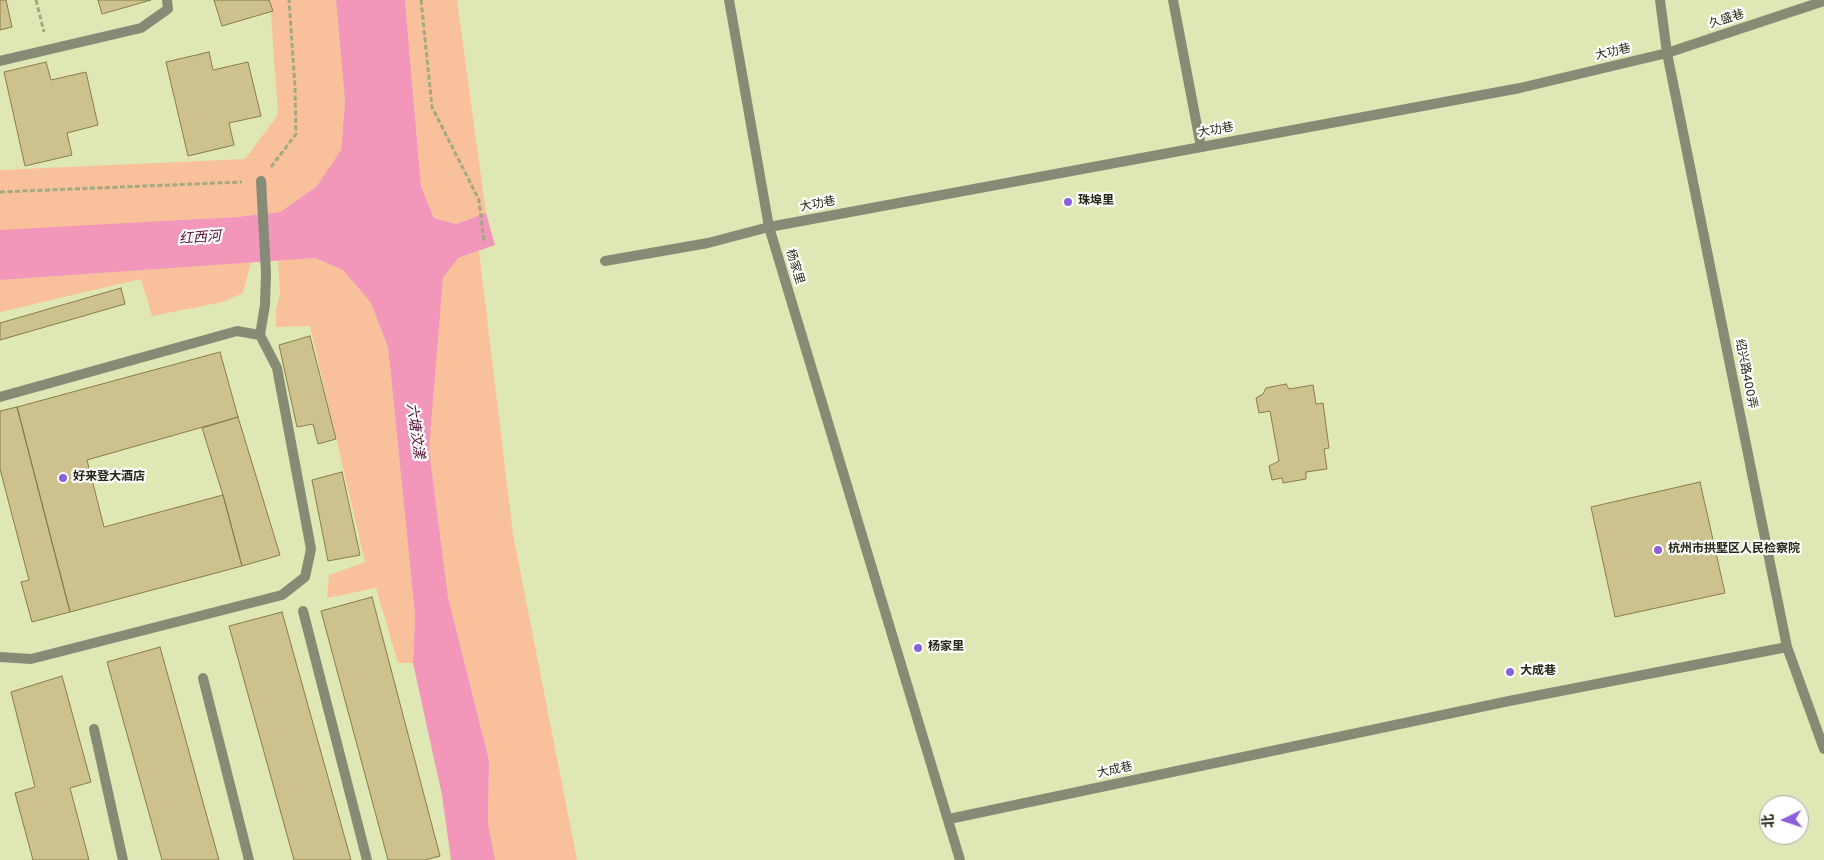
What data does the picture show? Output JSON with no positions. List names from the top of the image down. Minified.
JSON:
{"streets":{"street":["久盛巷","大功巷","杨家里","绍兴路400弄","大成巷"]},"crossings":[["久盛巷","大功巷"],["久盛巷","绍兴路400弄"],["大功巷","杨家里"],["大功巷","绍兴路400弄"],["杨家里","大成巷"],["绍兴路400弄","大成巷"]],"water":["红西河","六塘汶漾"],"places":["珠埠里","好来登大酒店","杭州市拱墅区人民检察院","杨家里","大成巷"],"north":"left"}
